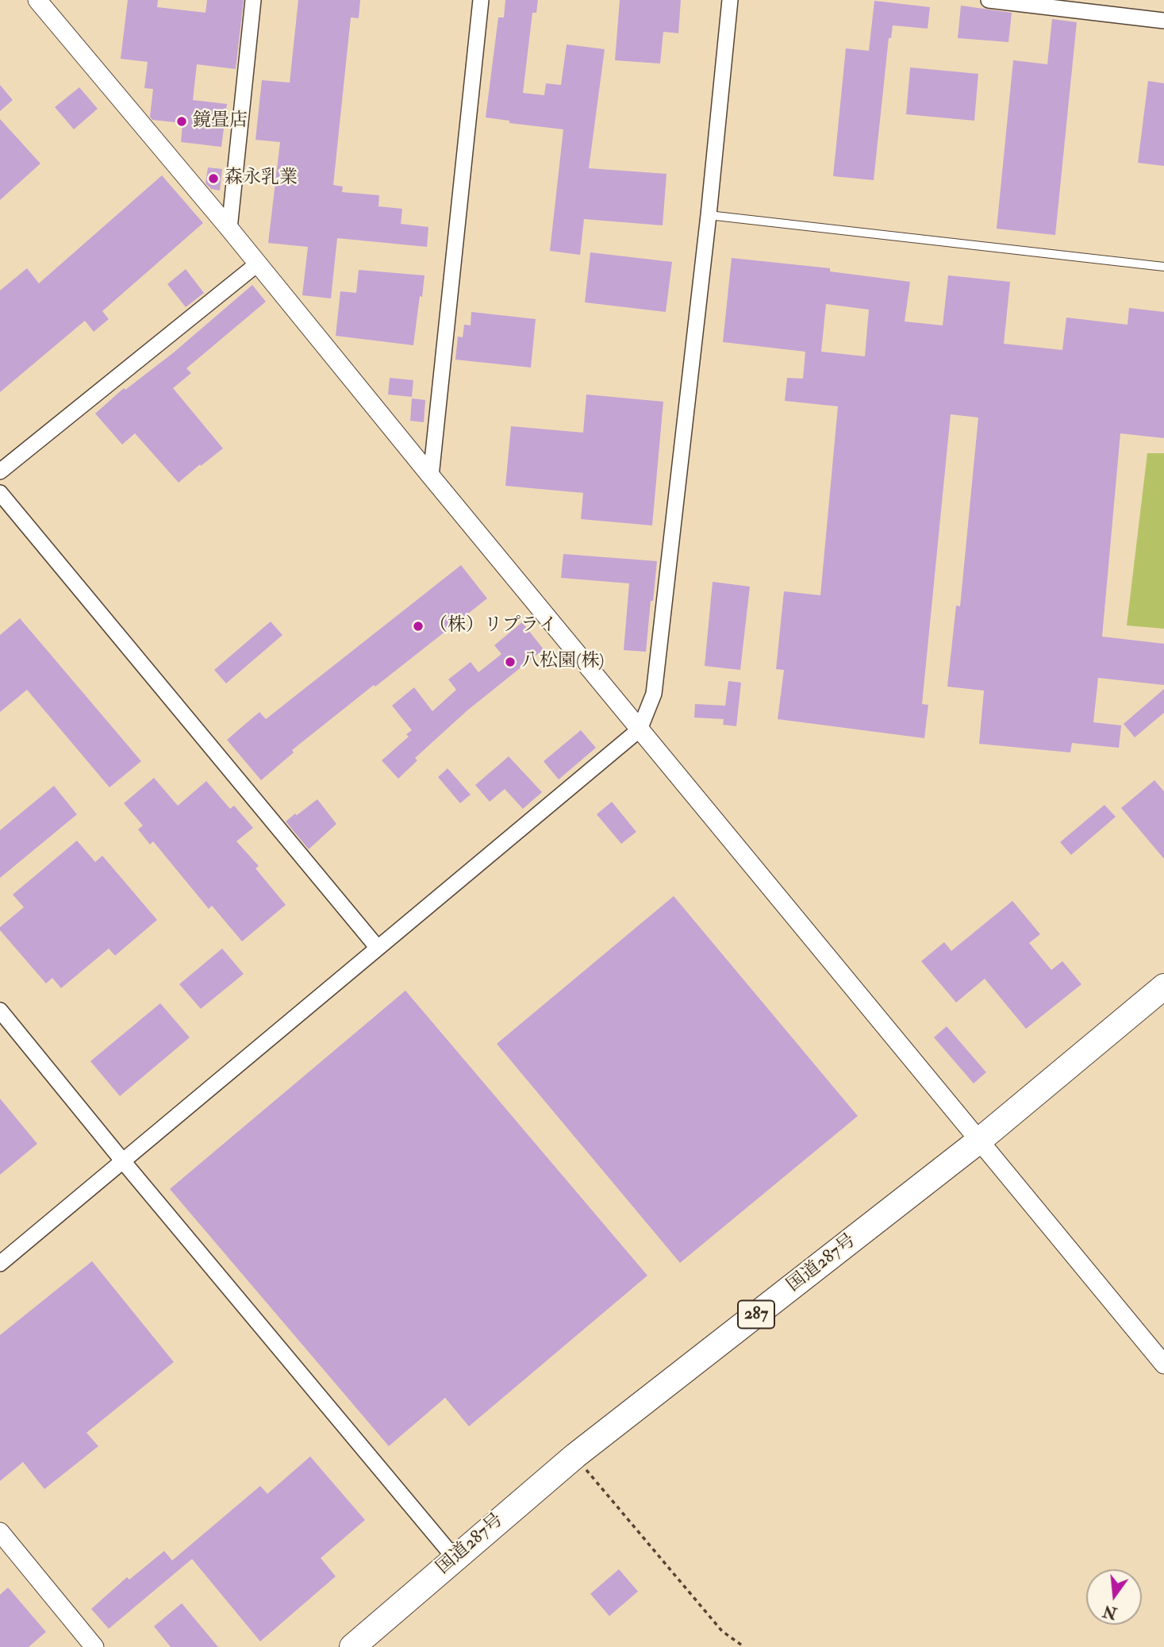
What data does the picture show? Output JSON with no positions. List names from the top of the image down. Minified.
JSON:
{"streets":{"highway":["国道287号","287"]},"places":["鏡畳店","森永乳業","（株）リプライ","八松園(株)"],"north":"bottom"}
